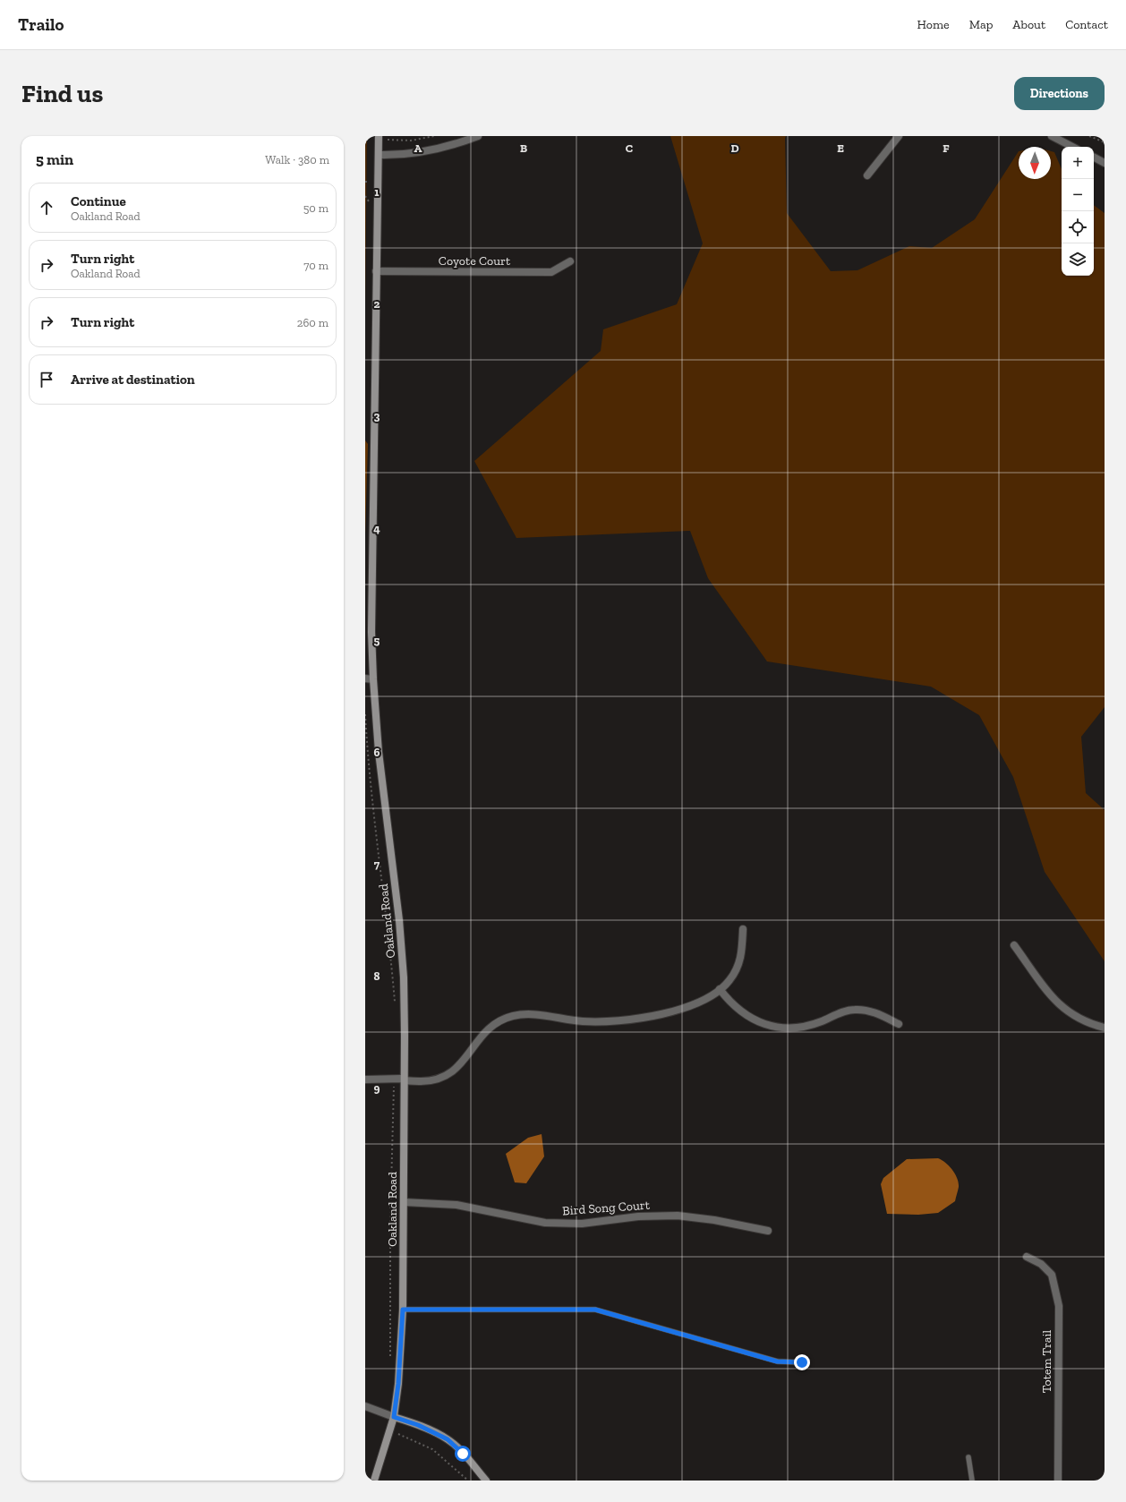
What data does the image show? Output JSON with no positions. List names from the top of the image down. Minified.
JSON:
{"streets":{"street":["Coyote Court","Oakland Road","Bird Song Court","Totem Trail"]},"crossings":[["Coyote Court","Oakland Road"],["Oakland Road","Bird Song Court"]],"north":"bottom","page":{"header":"Trailo","nav":["Home","Map","About","Contact"],"buttons":"Directions","title":"Find us","heading":["5 min","Walk · 380 m"],"map_buttons":["+","−"],"list":[["Continue","Oakland Road","50 m"],["Turn right","Oakland Road","70 m"],["Turn right","260 m"],"Arrive at destination"]},"grid":{"columns":["A","B","C","D","E","F"],"rows":["1","2","3","4","5","6","7","8","9"]}}
